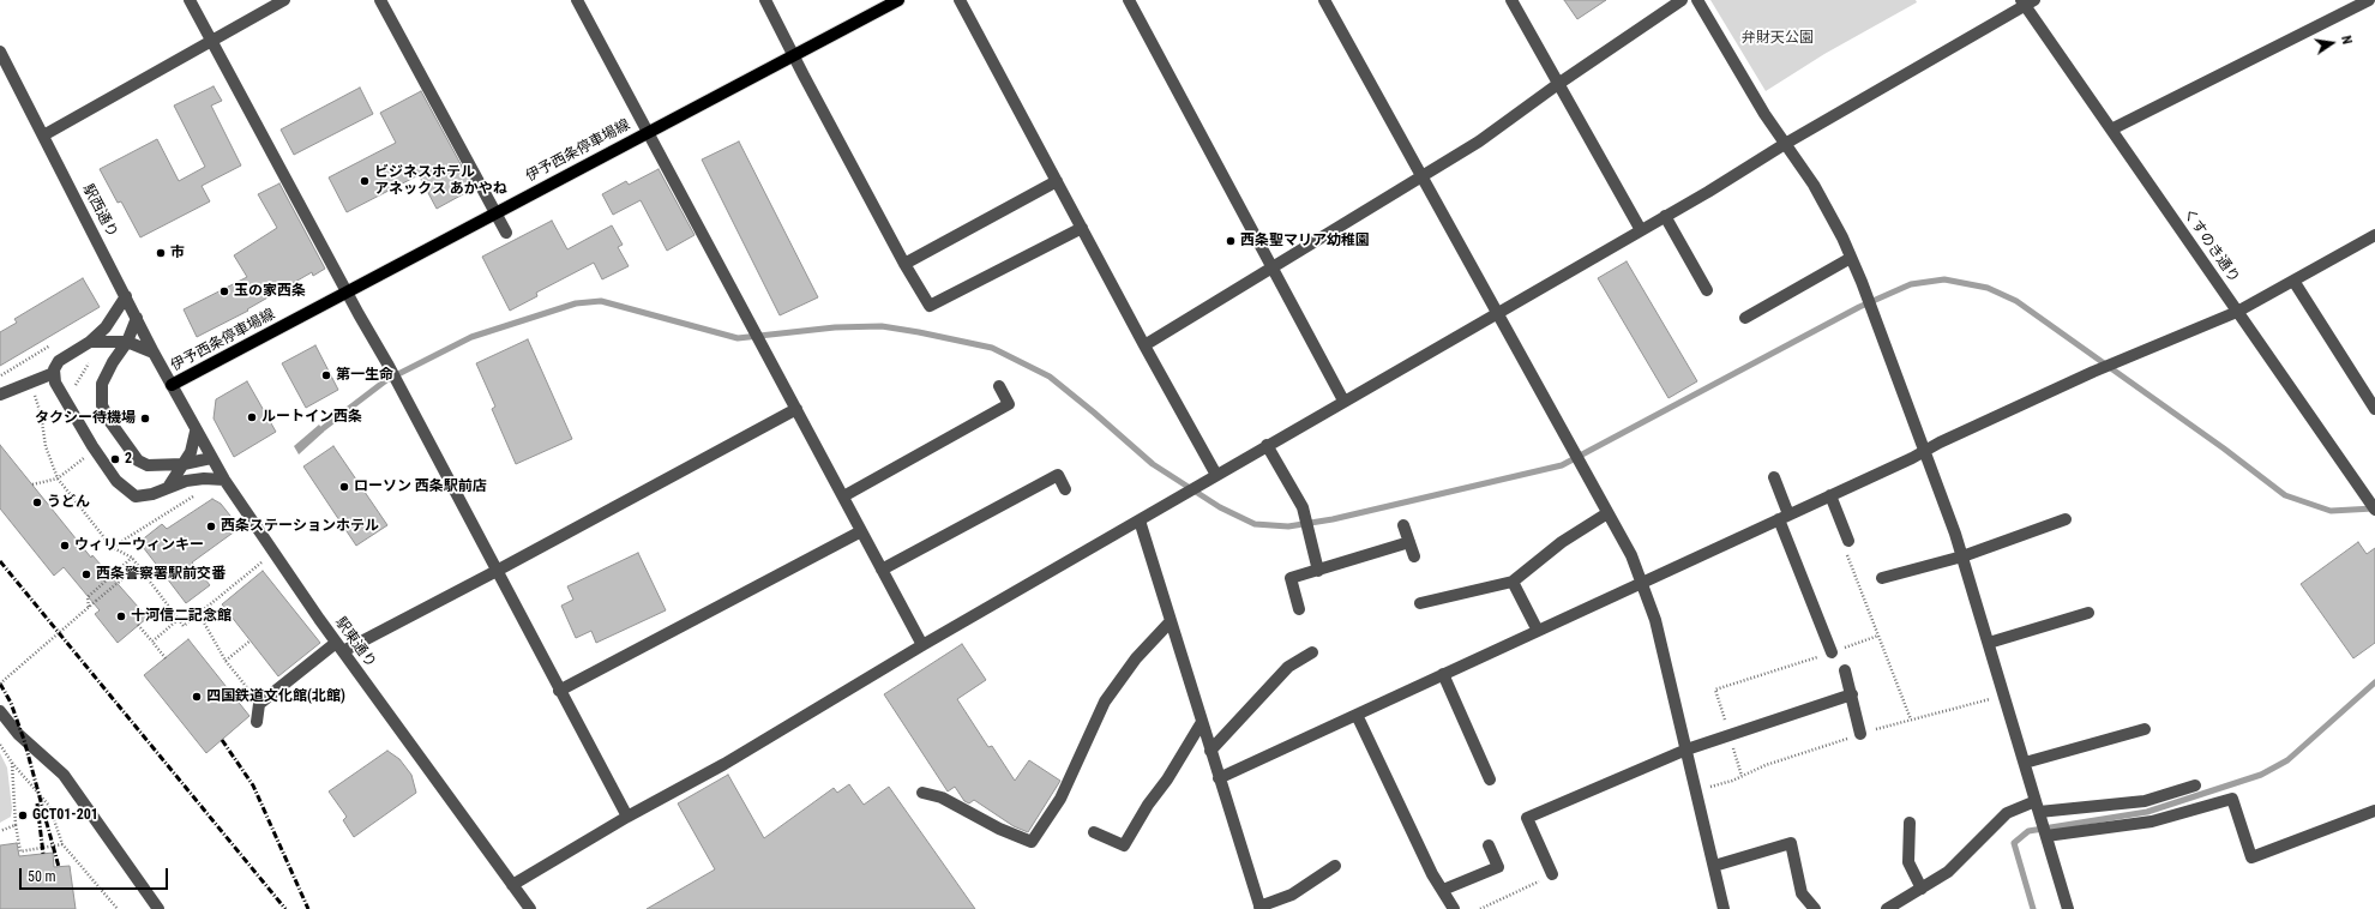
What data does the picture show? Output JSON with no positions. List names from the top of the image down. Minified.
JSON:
{"streets":{"main road":["伊予西条停車場線"],"street":["駅西通り","くすのき通り","駅東通り"]},"crossings":[["伊予西条停車場線","駅西通り"],["伊予西条停車場線","駅東通り"],["駅西通り","駅東通り"]],"parks":["弁財天公園"],"places":["ビジネスホテル アネックス あかやね","西条聖マリア幼稚園","市","玉の家西条","第一生命","ルートイン西条","タクシー待機場","2","ローソン 西条駅前店","うどん","西条ステーションホテル","ウィリーウィンキー","西条警察署駅前交番","十河信二記念館","四国鉄道文化館(北館)","GCT01-201"],"scale_bar":"50 m","north":"right"}
